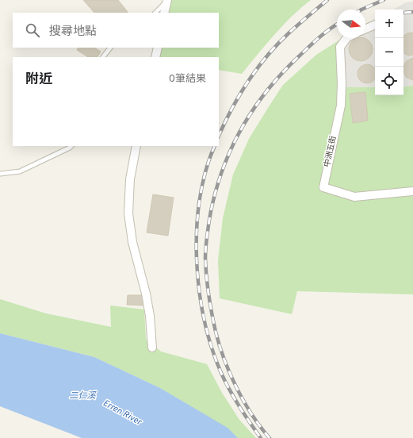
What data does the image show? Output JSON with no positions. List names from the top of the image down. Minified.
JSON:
{"streets":{"street":["中洲五街"]},"water":["二仁溪","Erren River"],"north":"right","page":{"map_buttons":["+","−"],"search":"搜尋地點","heading":["附近","0筆結果"]}}
